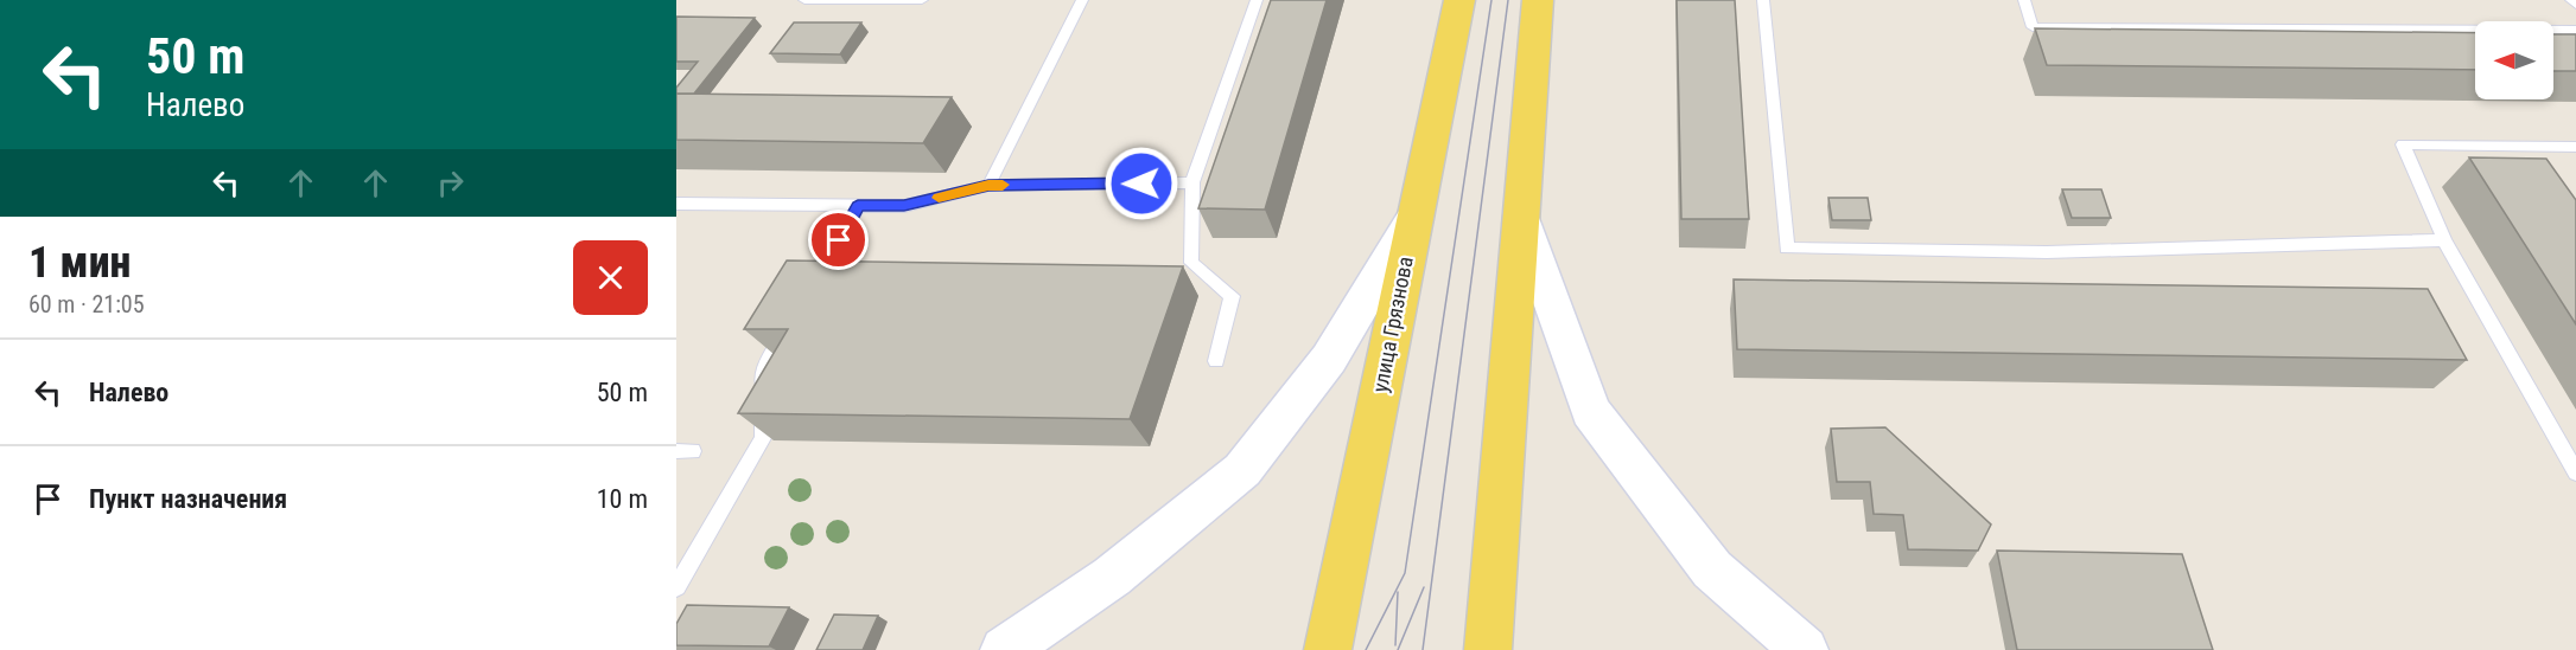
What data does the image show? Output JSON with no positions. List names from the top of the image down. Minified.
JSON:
{"streets":{"main road":["улица Грязнова"]},"north":"left","page":{"turn":["50 m","Налево"],"heading":["1 мин","60 m · 21:05"],"list":[{"name":"Налево","value":"50 m"},{"name":"Пункт назначения","value":"10 m"}]}}
